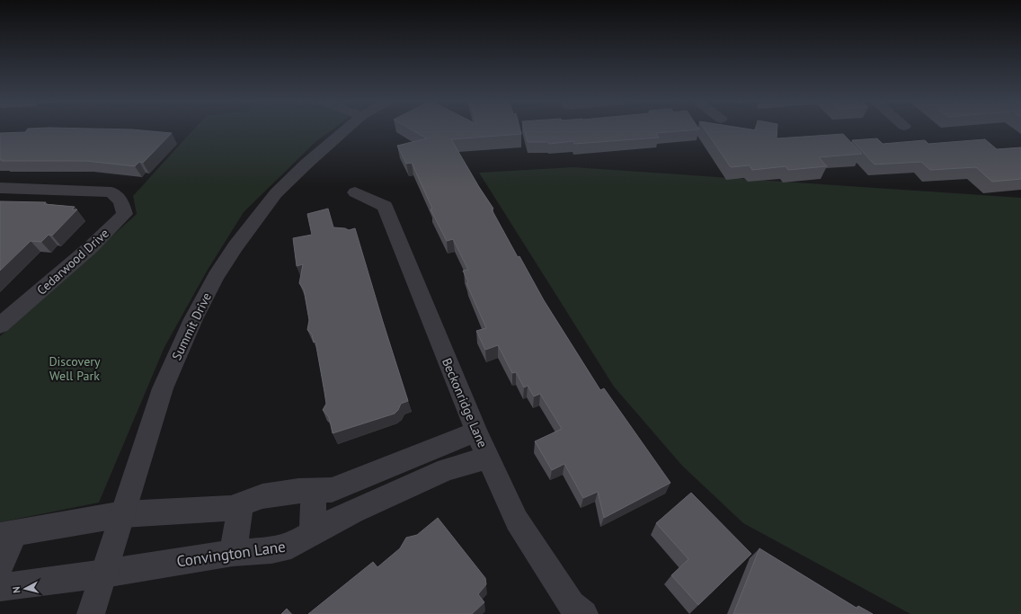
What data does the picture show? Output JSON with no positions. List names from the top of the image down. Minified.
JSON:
{"streets":{"street":["Cedarwood Drive","Summit Drive","Beckonridge Lane","Convington Lane"]},"crossings":[["Summit Drive","Convington Lane"],["Beckonridge Lane","Convington Lane"]],"parks":["Discovery Well Park"],"north":"left"}
